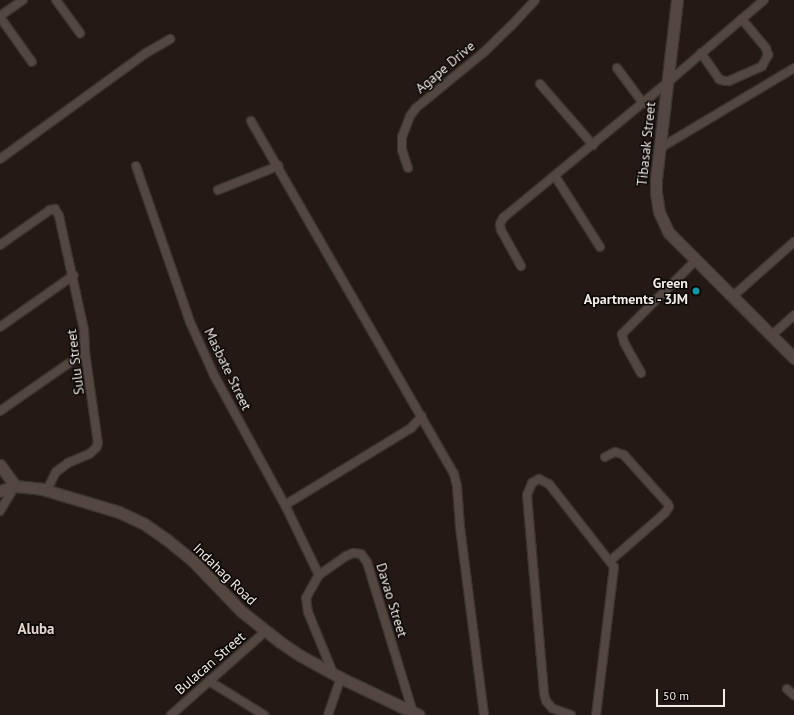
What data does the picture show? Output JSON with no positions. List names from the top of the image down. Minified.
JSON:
{"streets":{"main road":["Tibasak Street","Indahag Road"],"street":["Agape Drive","Sulu Street","Masbate Street","Davao Street","Bulacan Street"]},"crossings":[["Sulu Street","Indahag Road"],["Masbate Street","Davao Street"],["Indahag Road","Davao Street"],["Indahag Road","Bulacan Street"]],"districts":["Aluba"],"places":["Green Apartments - 3JM"],"scale_bar":"50 m"}
